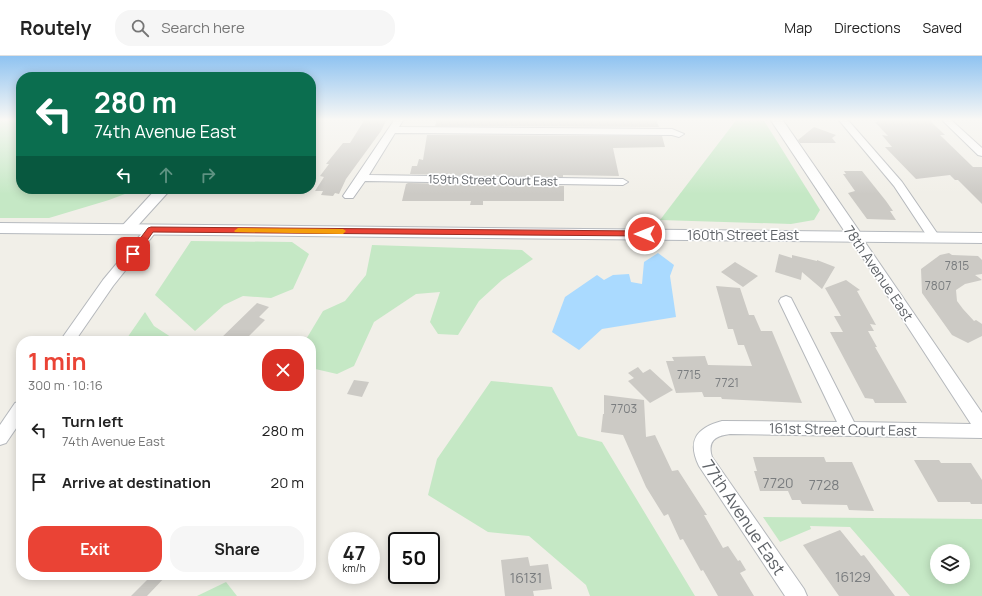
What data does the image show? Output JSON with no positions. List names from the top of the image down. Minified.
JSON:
{"streets":{"main road":["160th Street East"],"street":["159th Street Court East","78th Avenue East","161st Street Court East","77th Avenue East"]},"crossings":[["160th Street East","78th Avenue East"],["161st Street Court East","77th Avenue East"]],"house_numbers":["7815","7807","7715","7721","7703","7720","7728","16129","16131"],"page":{"header":"Routely","search":"Search here","nav":["Map","Directions","Saved"],"turn":["280 m","74th Avenue East"],"heading":["1 min","300 m · 10:16"],"list":[{"name":"Turn left","note":"74th Avenue East","value":"280 m"},{"name":"Arrive at destination","value":"20 m"}],"buttons":["Exit","Share"],"speed":"47 km/h","limit":"50"}}
